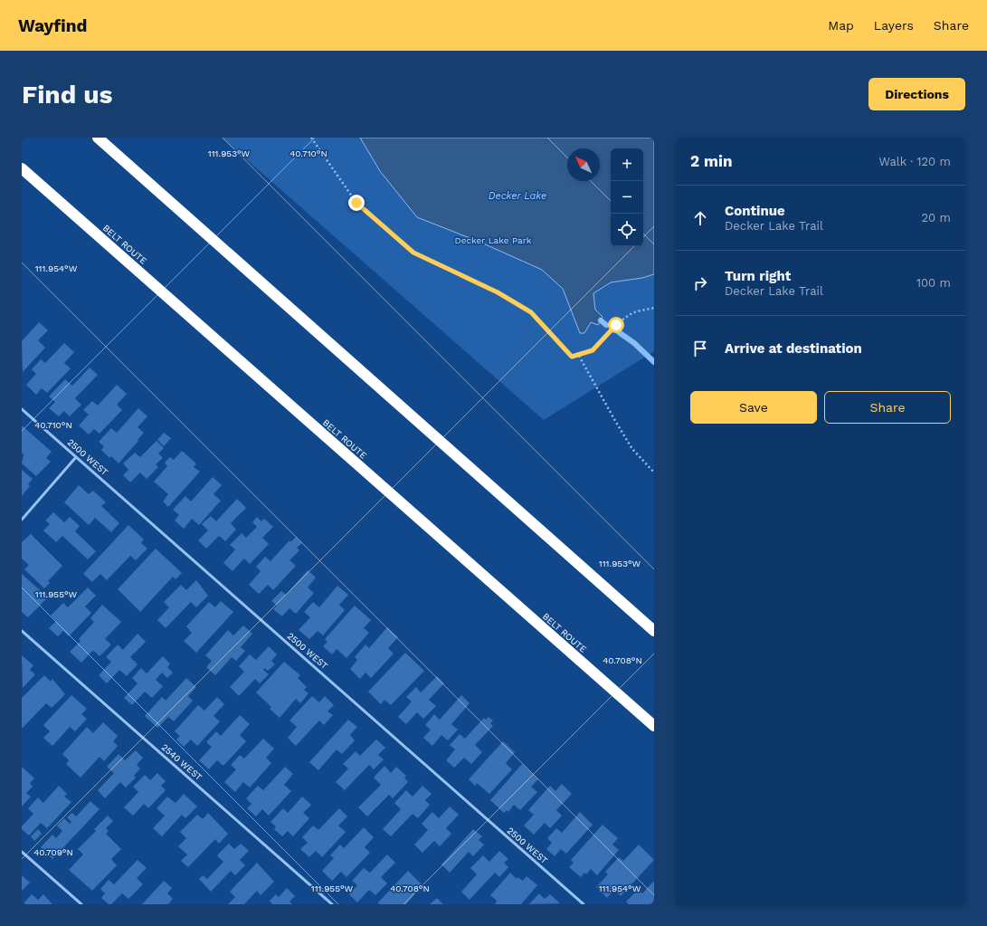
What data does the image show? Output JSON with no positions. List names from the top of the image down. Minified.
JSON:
{"streets":{"highway":["BELT ROUTE"],"lane":["2500 WEST","2540 WEST"]},"water":["Decker Lake"],"parks":["Decker Lake Park"],"north":"top left","page":{"header":"Wayfind","nav":["Map","Layers","Share"],"buttons":["Directions",["Save","Share"]],"title":"Find us","heading":["2 min","Walk · 120 m"],"map_buttons":["+","−"],"list":[["Continue","Decker Lake Trail","20 m"],["Turn right","Decker Lake Trail","100 m"],"Arrive at destination"]},"coordinates":["111.953°W","40.710°N","111.954°W","111.955°W","40.708°N","40.709°N"]}
